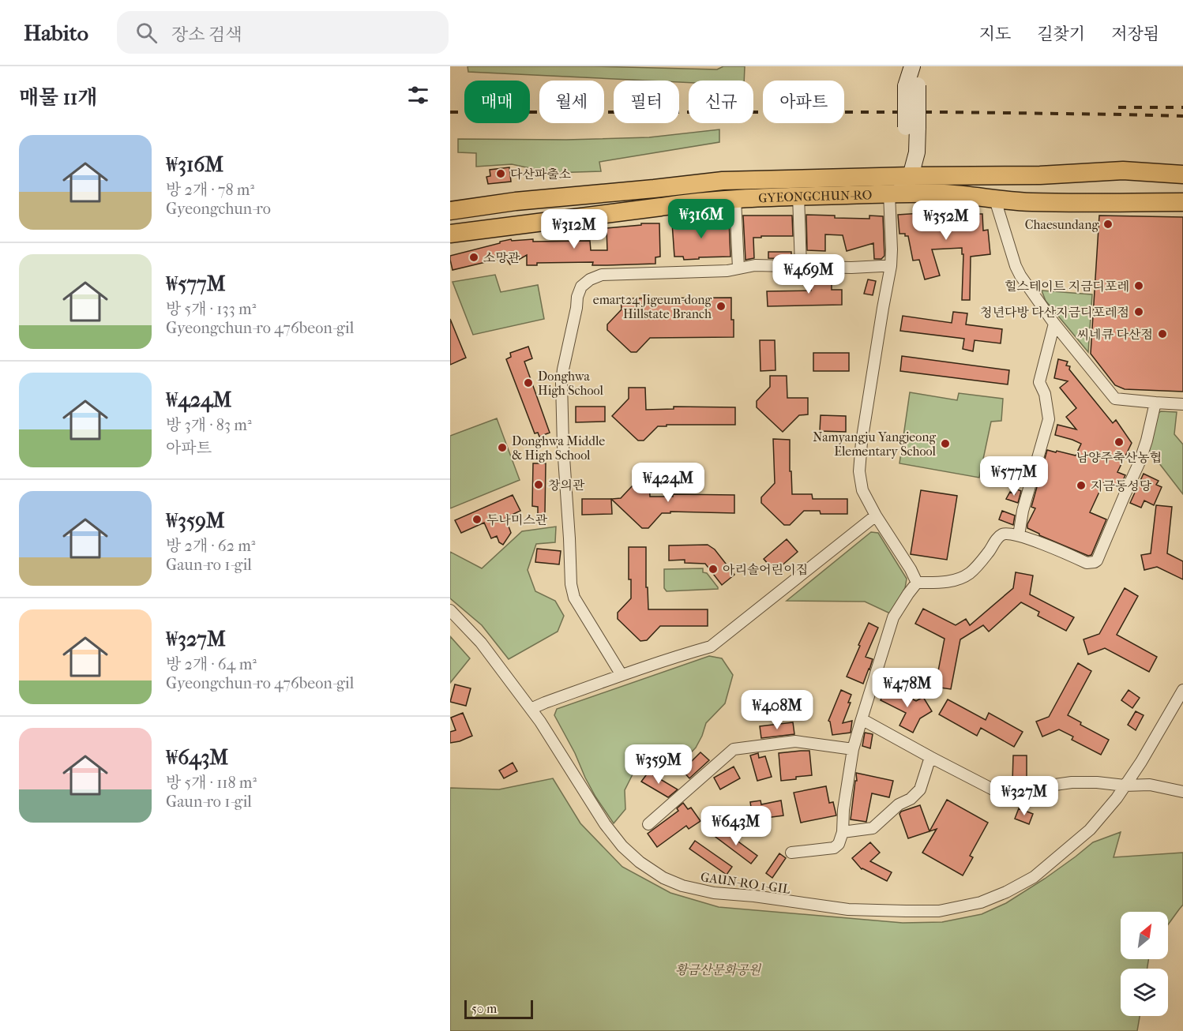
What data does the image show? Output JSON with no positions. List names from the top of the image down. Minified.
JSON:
{"streets":{"main road":["GYEONGCHUN-RO"],"street":["GAUN-RO 1-GIL"]},"parks":["황금산문화공원"],"places":["다산파출소","Chaesundang","소망관","힐스테이트 지금디포레","emart24 Jigeum-dong Hillstate Branch","청년다방 다산지금디포레점","씨네큐 다산점","Donghwa High School","남양주축산농협","Namyangju Yangjeong Elementary School","Donghwa Middle & High School","창의관","지금동성당","두나미스관","아리솔어린이집"],"scale_bar":"50 m","north":"top right","page":{"header":"Habito","search":"장소 검색","nav":["지도","길찾기","저장됨"],"heading":"매물 11개","chip":["매매","월세","필터","신규","아파트"],"list":[{"name":"₩316M","note":"방 2개 · 78 m² · Gyeongchun-ro"},{"name":"₩577M","note":"방 5개 · 133 m² · Gyeongchun-ro 476beon-gil"},{"name":"₩424M","note":"방 3개 · 83 m² · 아파트"},{"name":"₩359M","note":"방 2개 · 62 m² · Gaun-ro 1-gil"},{"name":"₩327M","note":"방 2개 · 64 m² · Gyeongchun-ro 476beon-gil"},{"name":"₩643M","note":"방 5개 · 118 m² · Gaun-ro 1-gil"}],"price":["₩316M","₩352M","₩312M","₩469M","₩577M","₩424M","₩478M","₩408M","₩359M","₩327M","₩643M"],"scale":"50 m"}}
